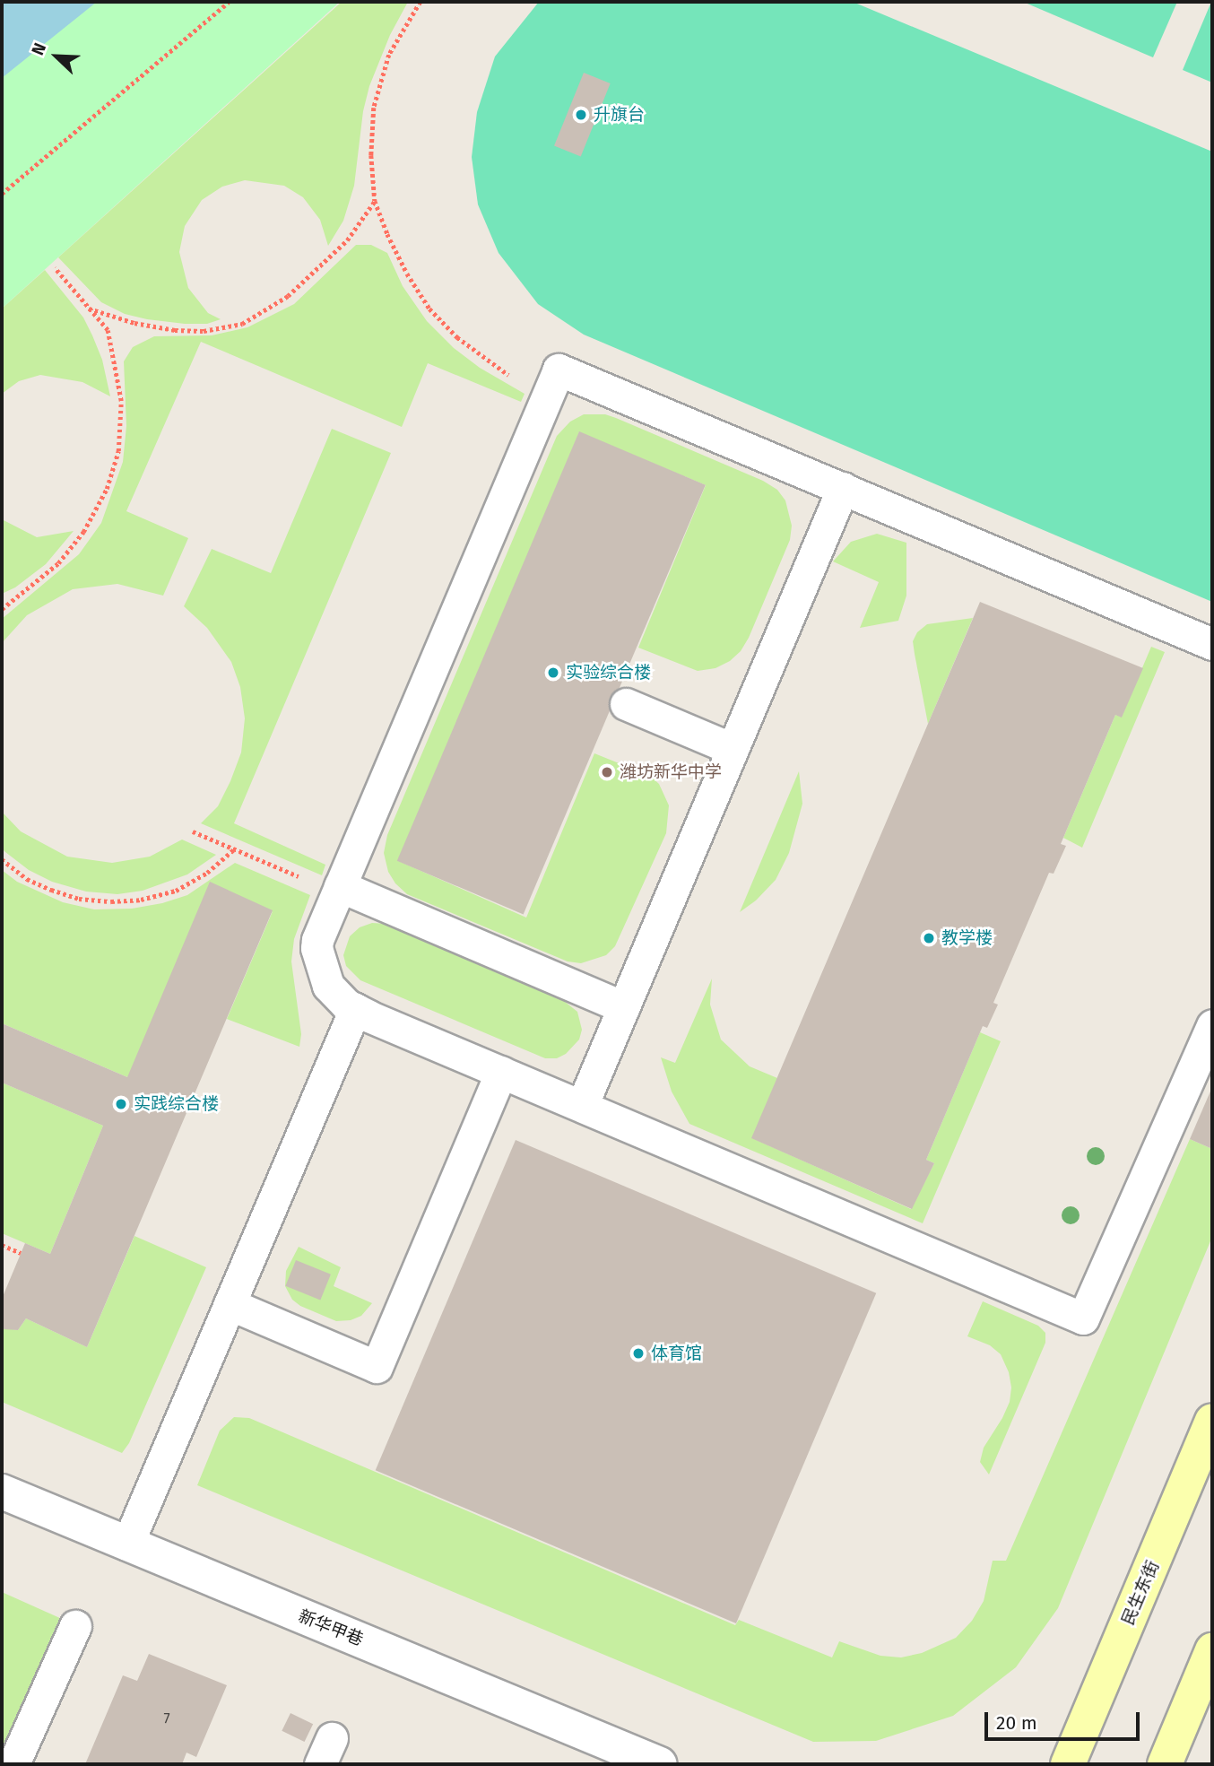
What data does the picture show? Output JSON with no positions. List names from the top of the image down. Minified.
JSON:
{"streets":{"main road":["民生东街"],"street":["新华甲巷"]},"places":["升旗台","实验综合楼","潍坊新华中学","教学楼","实践综合楼","体育馆"],"house_numbers":["7"],"scale_bar":"20 m","north":"top left"}
